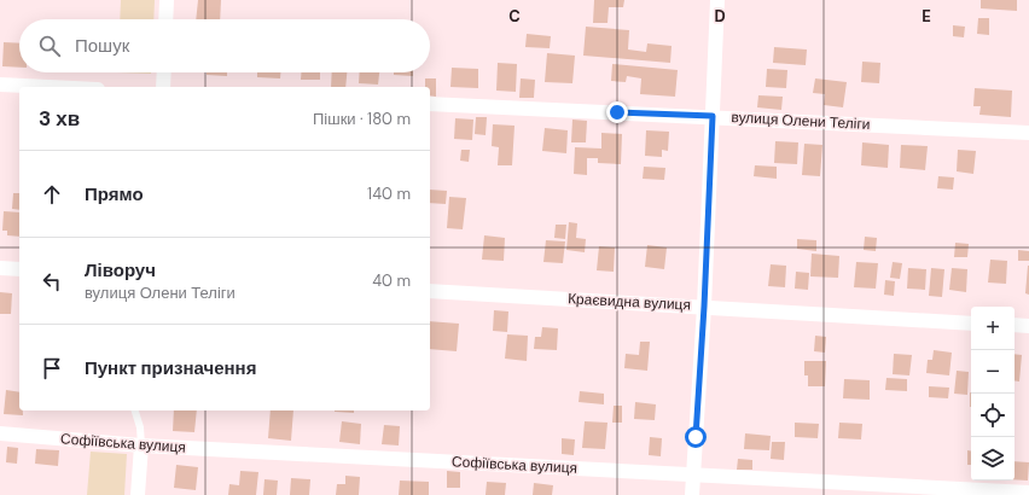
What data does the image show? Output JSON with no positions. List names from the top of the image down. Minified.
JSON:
{"streets":{"street":["вулиця Олени Теліги","Краєвидна вулиця","Софіївська вулиця"]},"page":{"search":"Пошук","heading":["3 хв","Пішки · 180 m"],"list":[["Прямо","140 m"],["Ліворуч","вулиця Олени Теліги","40 m"],"Пункт призначення"],"map_buttons":["+","−"]},"grid":{"columns":["C","D","E"]}}
